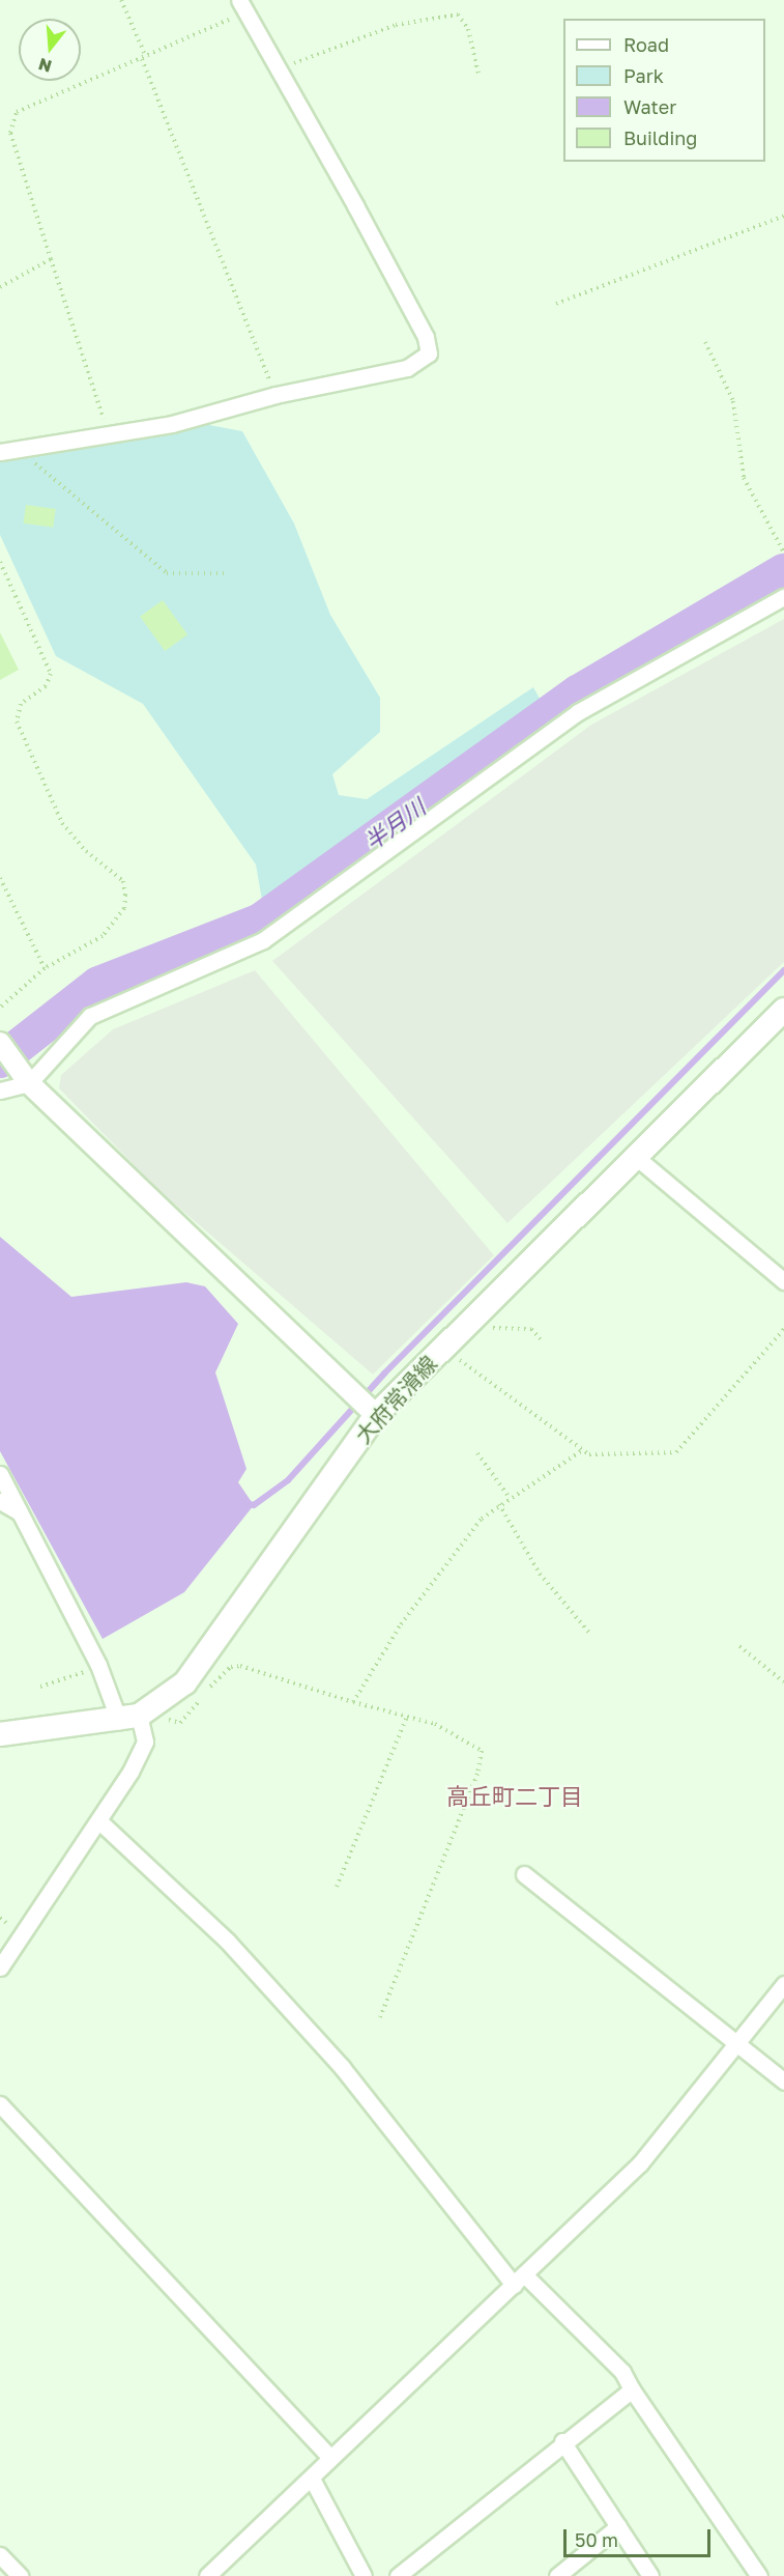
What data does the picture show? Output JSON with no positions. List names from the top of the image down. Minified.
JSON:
{"streets":{"main road":["大府常滑線"]},"districts":["高丘町二丁目"],"water":["半月川"],"legend":["Road","Park","Water","Building"],"scale_bar":"50 m","north":"bottom"}
